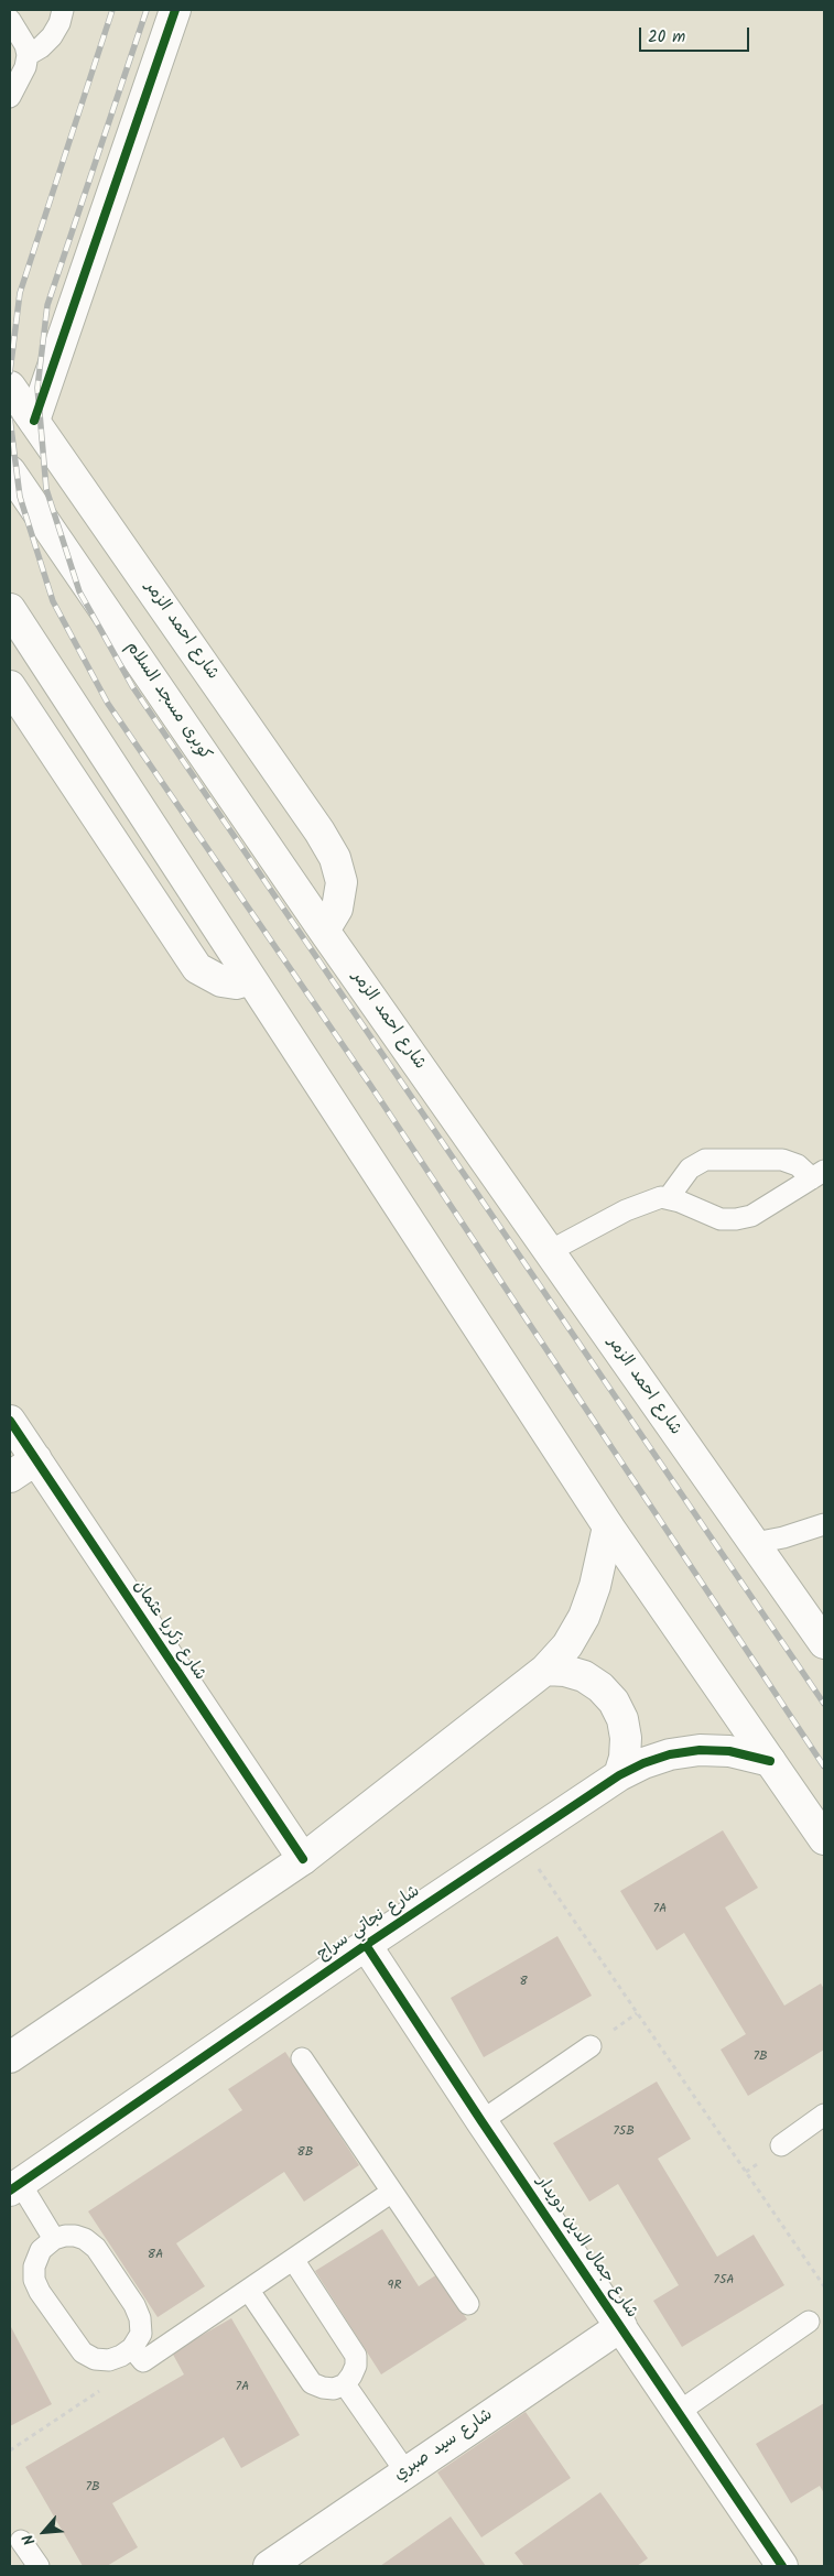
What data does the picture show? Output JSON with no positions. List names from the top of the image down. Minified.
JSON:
{"streets":{"street":["شارع احمد الزمر","كوبرى مسجد السلام","شارع زكريا عثمان","شارع نجاتي سراج","شارع جمال الدين دويدار","شارع سيد صبري"]},"crossings":[["شارع احمد الزمر","كوبرى مسجد السلام"],["شارع نجاتي سراج","شارع جمال الدين دويدار"],["شارع جمال الدين دويدار","شارع سيد صبري"]],"house_numbers":["7A","8","7B","75B","8B","8A","75A","9R","7A","7B"],"scale_bar":"20 m","north":"bottom left"}
